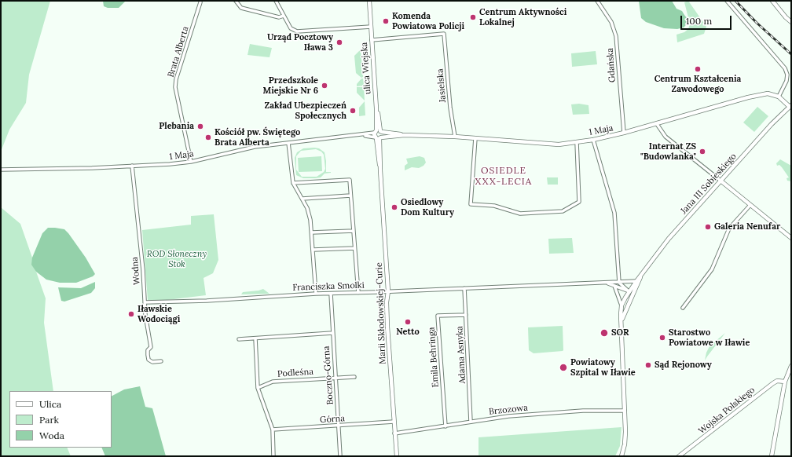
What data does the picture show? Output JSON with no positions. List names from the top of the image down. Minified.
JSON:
{"streets":{"street":["Brata Alberta","Gdańska","ulica Wiejska","Jasielska","1 Maja","Jana III Sobieskiego","Wodna","Franciszka Smolki","Marii Skłodowskiej-Curie","Adama Asnyka","Emila Behringa","Podleśna","Boczno-Górna","Brzozowa","Wojska Polskiego","Górna"]},"crossings":[["Brata Alberta","1 Maja"],["Gdańska","1 Maja"],["ulica Wiejska","Jasielska"],["ulica Wiejska","1 Maja"],["Jasielska","1 Maja"],["1 Maja","Wodna"],["1 Maja","Marii Skłodowskiej-Curie"],["Jana III Sobieskiego","Franciszka Smolki"],["Wodna","Franciszka Smolki"],["Franciszka Smolki","Marii Skłodowskiej-Curie"],["Franciszka Smolki","Adama Asnyka"],["Franciszka Smolki","Boczno-Górna"],["Marii Skłodowskiej-Curie","Brzozowa"],["Marii Skłodowskiej-Curie","Górna"],["Adama Asnyka","Emila Behringa"],["Adama Asnyka","Brzozowa"],["Emila Behringa","Brzozowa"],["Podleśna","Boczno-Górna"],["Boczno-Górna","Górna"]],"districts":["OSIEDLE XXX-LECIA"],"parks":["ROD Słoneczny Stok"],"places":["Centrum Aktywności Lokalnej","Komenda Powiatowa Policji","Urząd Pocztowy Iława 3","Centrum Kształcenia Zawodowego","Przedszkole Miejskie Nr 6","Zakład Ubezpieczeń Społecznych","Plebania","Kościół pw. Świętego Brata Alberta","Internat ZS \"Budowlanka\"","Osiedlowy Dom Kultury","Galeria Nenufar","Iławskie Wodociągi","Netto","SOR","Starostwo Powiatowe w Iławie","Sąd Rejonowy","Powiatowy Szpital w Iławie"],"legend":["Ulica","Park","Woda"],"scale_bar":"100 m"}
